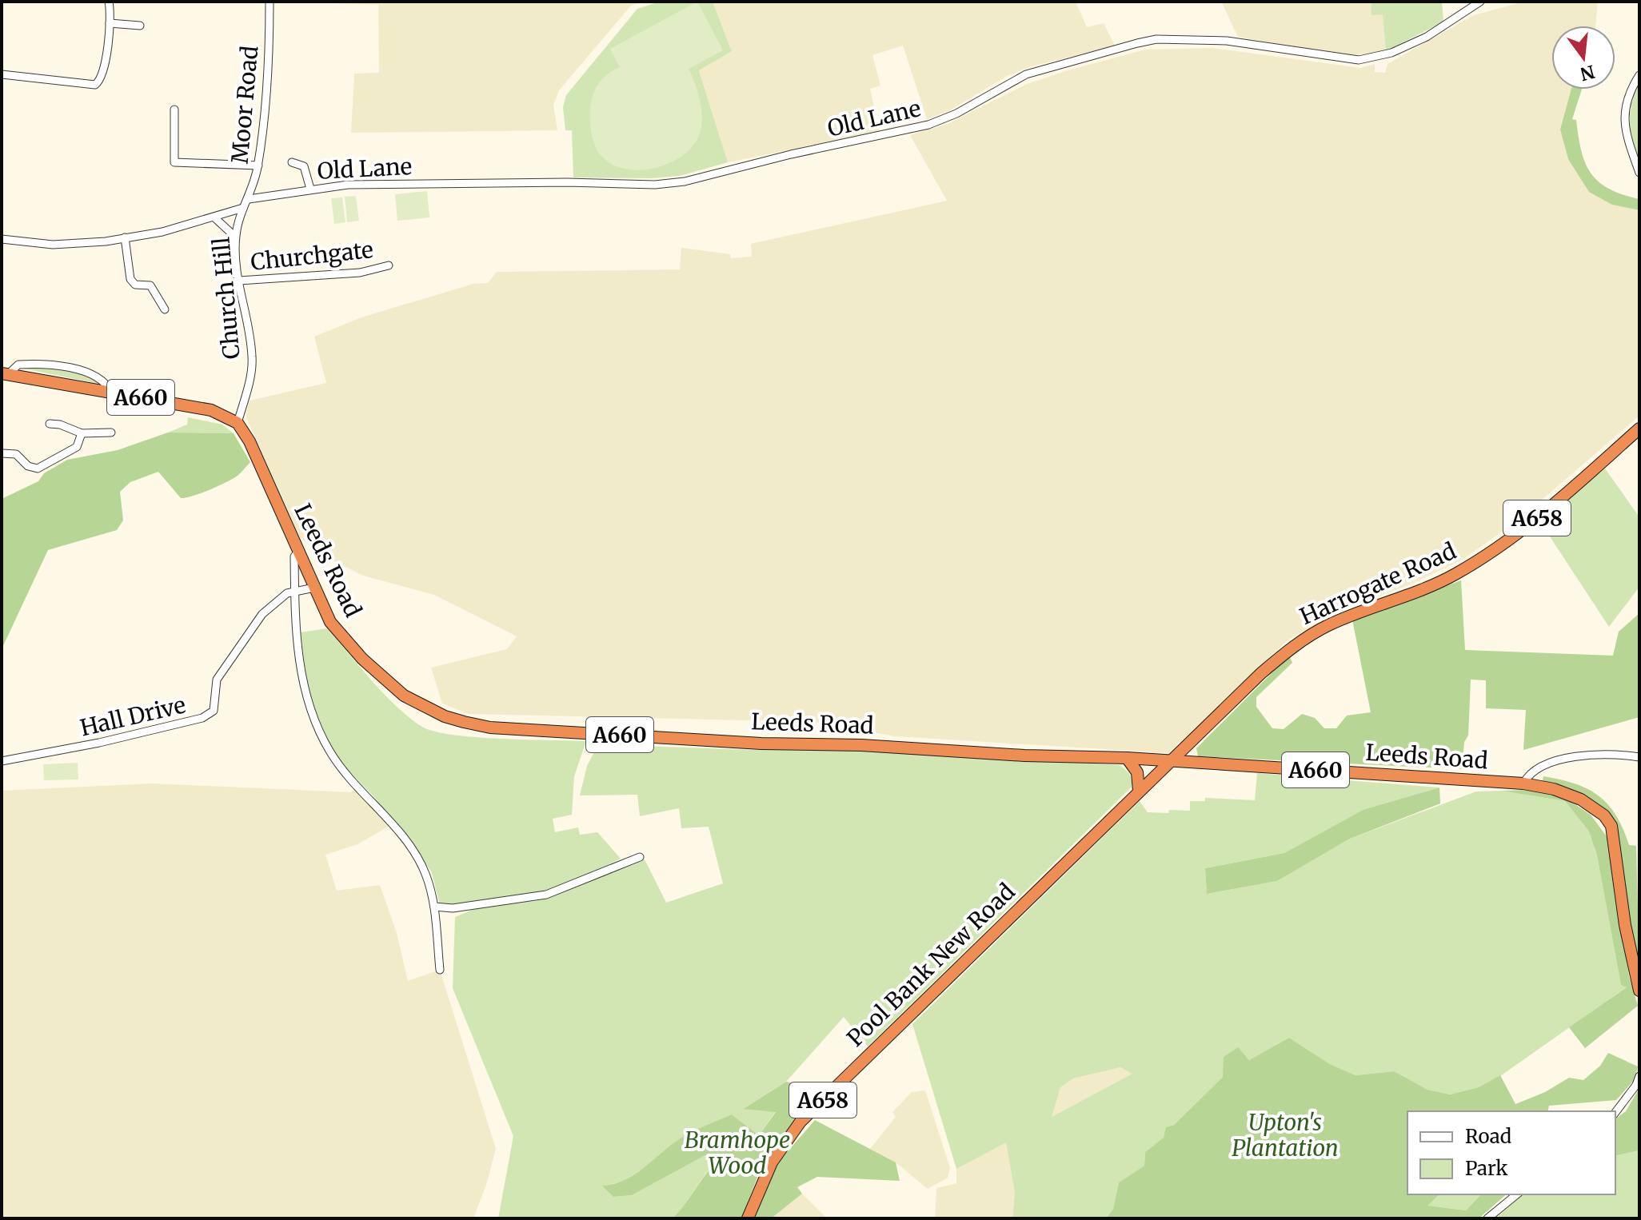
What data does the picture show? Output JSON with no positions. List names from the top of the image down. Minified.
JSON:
{"streets":{"highway":["A660","A658","Leeds Road","Harrogate Road","Pool Bank New Road"],"street":["Moor Road","Old Lane","Churchgate","Church Hill","Hall Drive"]},"crossings":[["Moor Road","Old Lane"],["Moor Road","Church Hill"],["Churchgate","Church Hill"],["Church Hill","A660"],["Church Hill","Leeds Road"],["A660","Leeds Road"],["Leeds Road","Harrogate Road"],["Leeds Road","Hall Drive"],["Leeds Road","Pool Bank New Road"],["Harrogate Road","Pool Bank New Road"]],"parks":["Upton's Plantation","Bramhope Wood"],"legend":["Road","Park"],"north":"bottom"}
